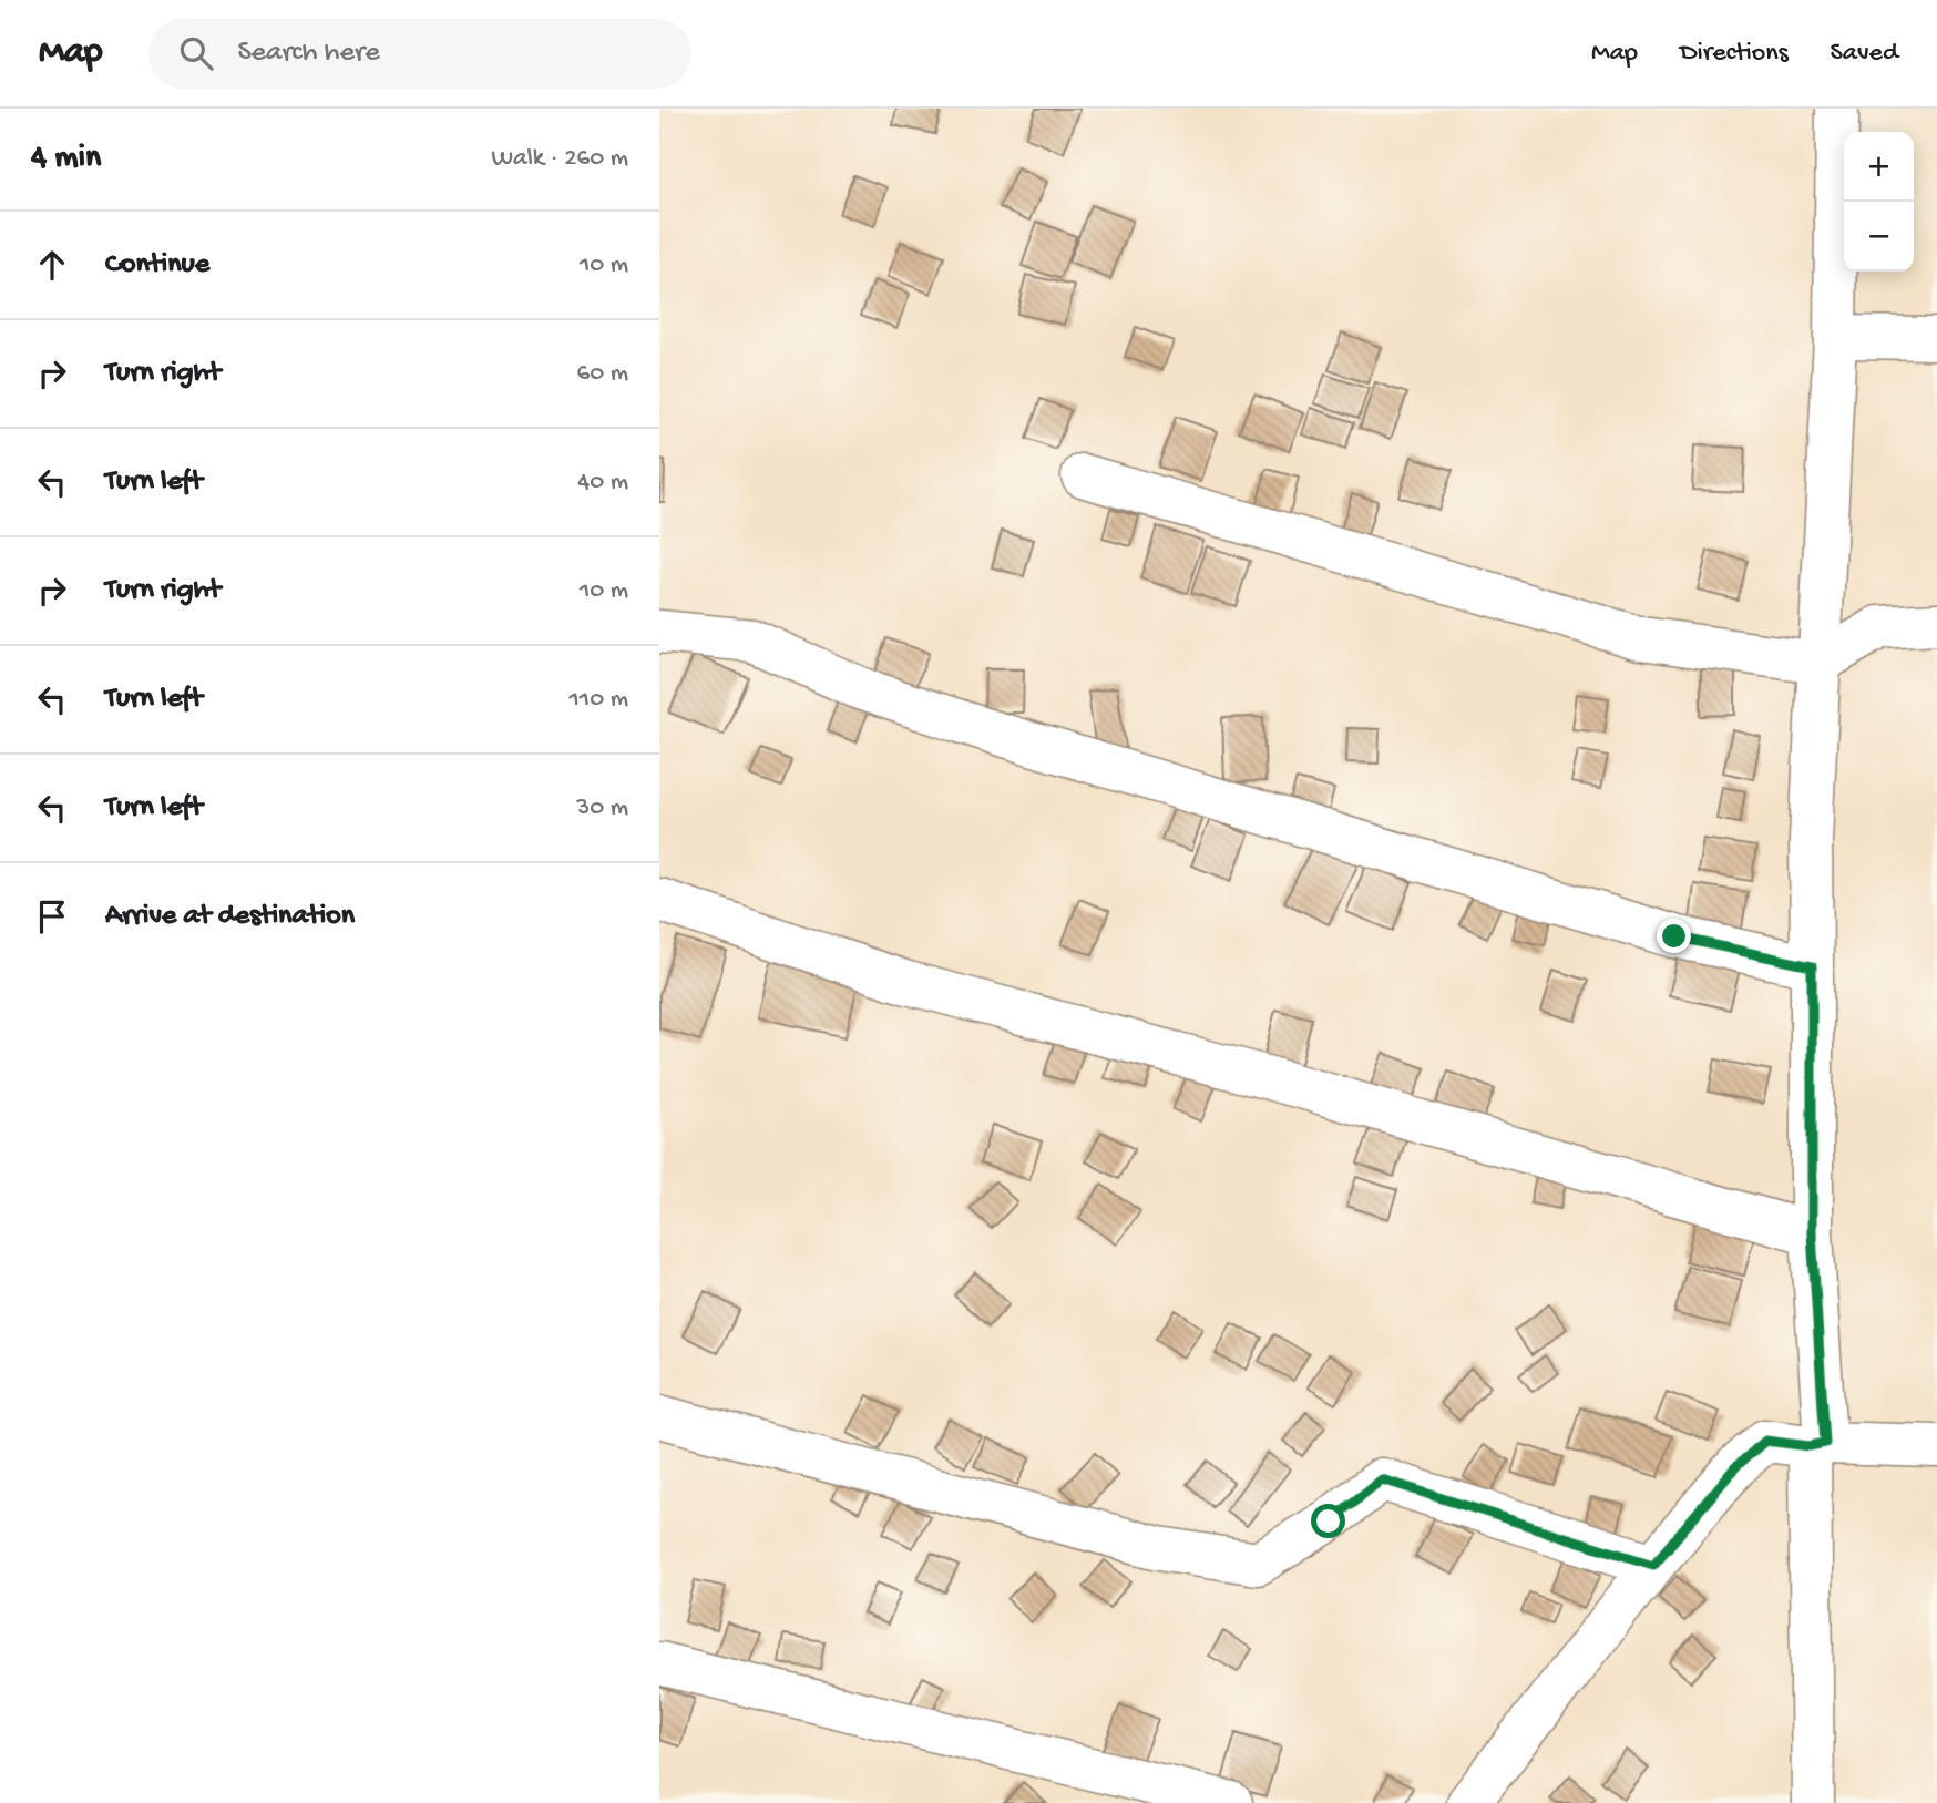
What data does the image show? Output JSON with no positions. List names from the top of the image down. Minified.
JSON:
{"page":{"header":"Map","search":"Search here","nav":["Map","Directions","Saved"],"heading":["4 min","Walk · 260 m"],"map_buttons":["+","−"],"list":[["Continue","10 m"],["Turn right","60 m"],["Turn left","40 m"],["Turn right","10 m"],["Turn left","110 m"],["Turn left","30 m"],"Arrive at destination"]}}
